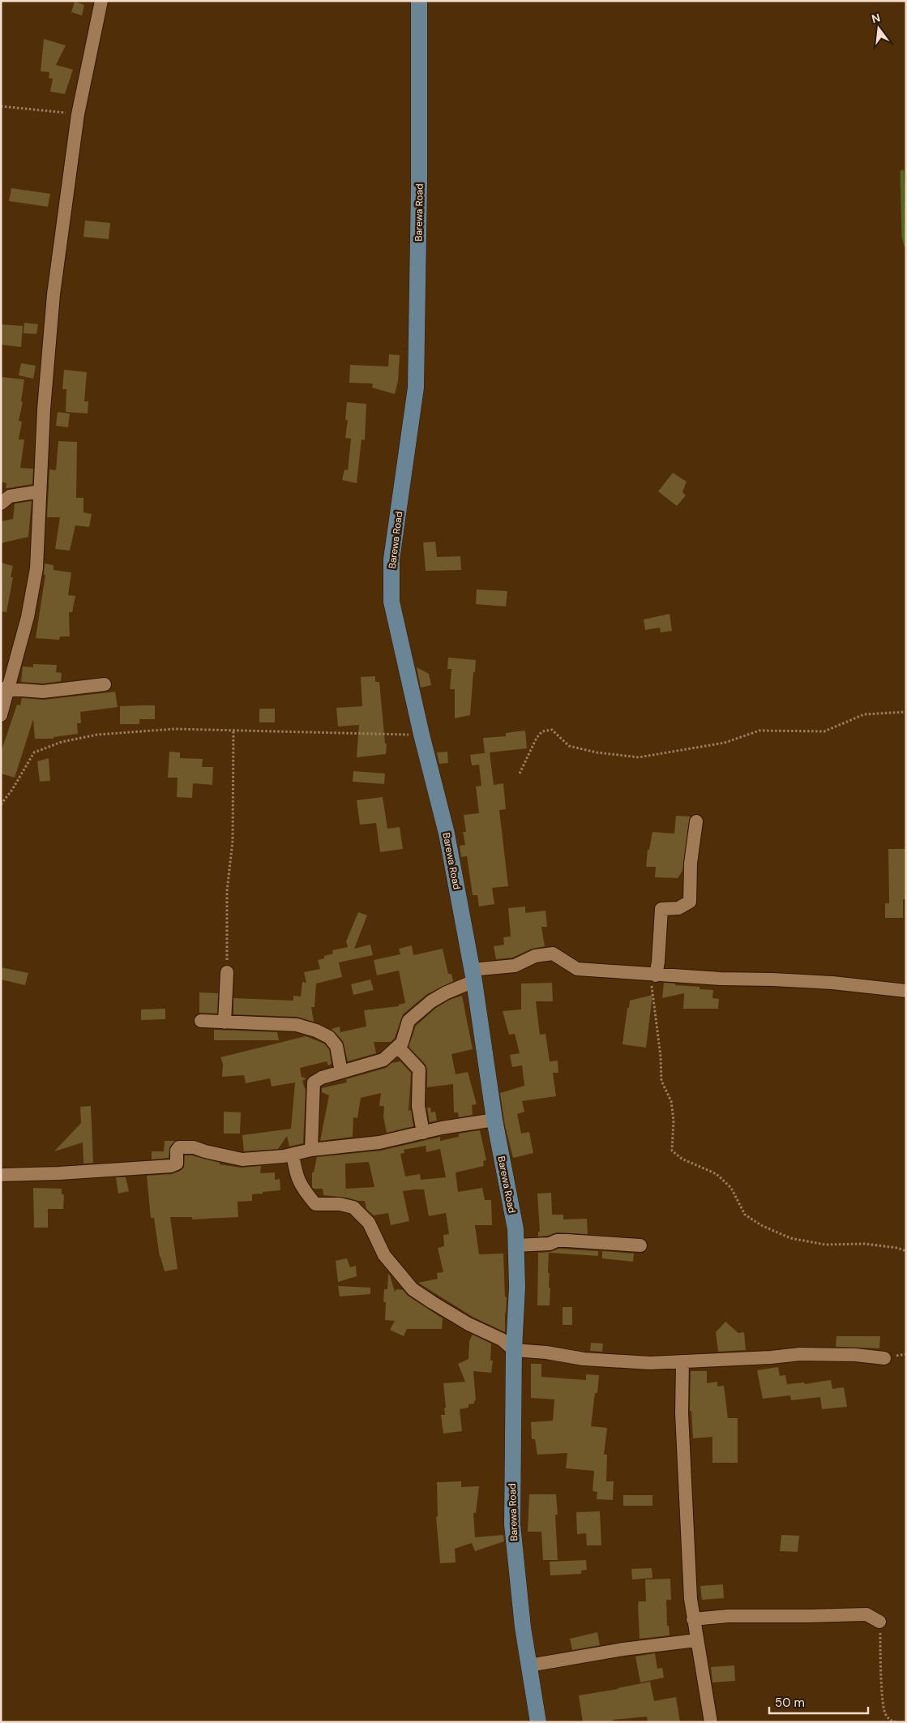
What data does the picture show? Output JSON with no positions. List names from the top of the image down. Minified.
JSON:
{"streets":{"main road":["Barewa Road"]},"scale_bar":"50 m","north":"top"}
